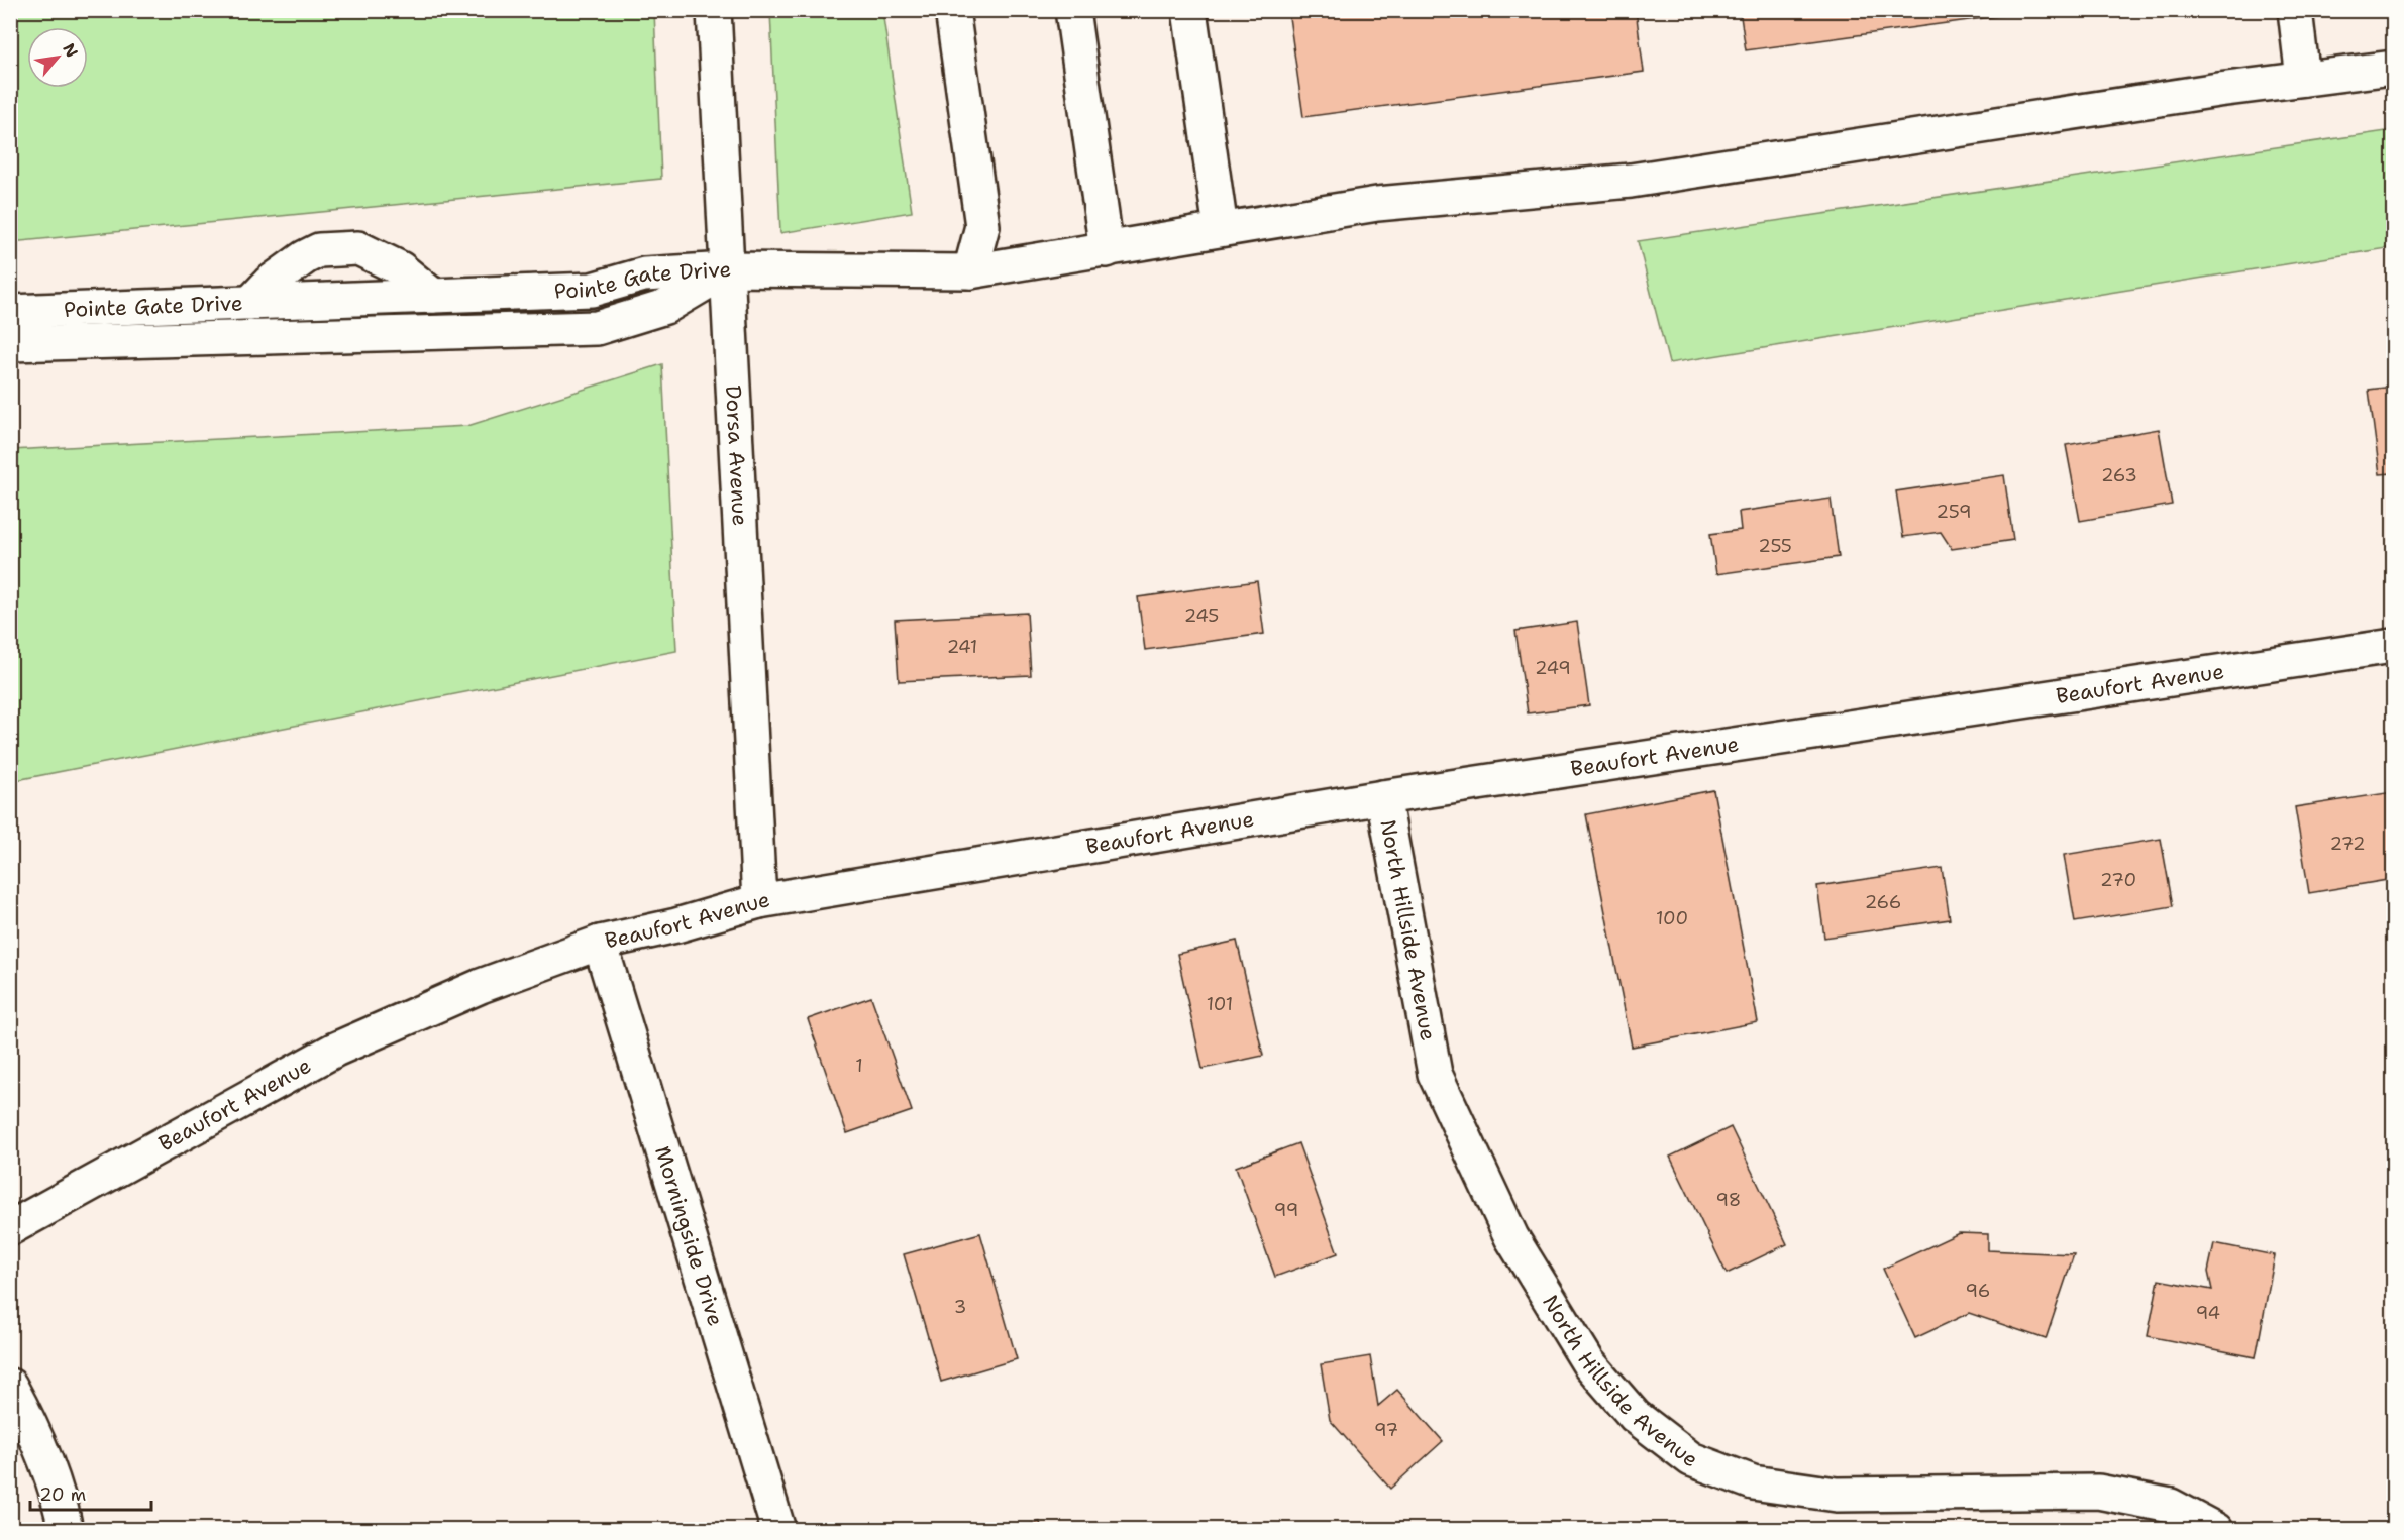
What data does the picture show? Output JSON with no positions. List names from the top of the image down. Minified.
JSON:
{"streets":{"street":["Pointe Gate Drive","Dorsa Avenue","Beaufort Avenue","North Hillside Avenue","Morningside Drive"]},"crossings":[["Pointe Gate Drive","Dorsa Avenue"],["Dorsa Avenue","Beaufort Avenue"],["Beaufort Avenue","North Hillside Avenue"],["Beaufort Avenue","Morningside Drive"]],"house_numbers":["263","259","255","245","241","249","272","270","266","100","101","1","98","99","96","3","94","97"],"scale_bar":"20 m","north":"top right"}
